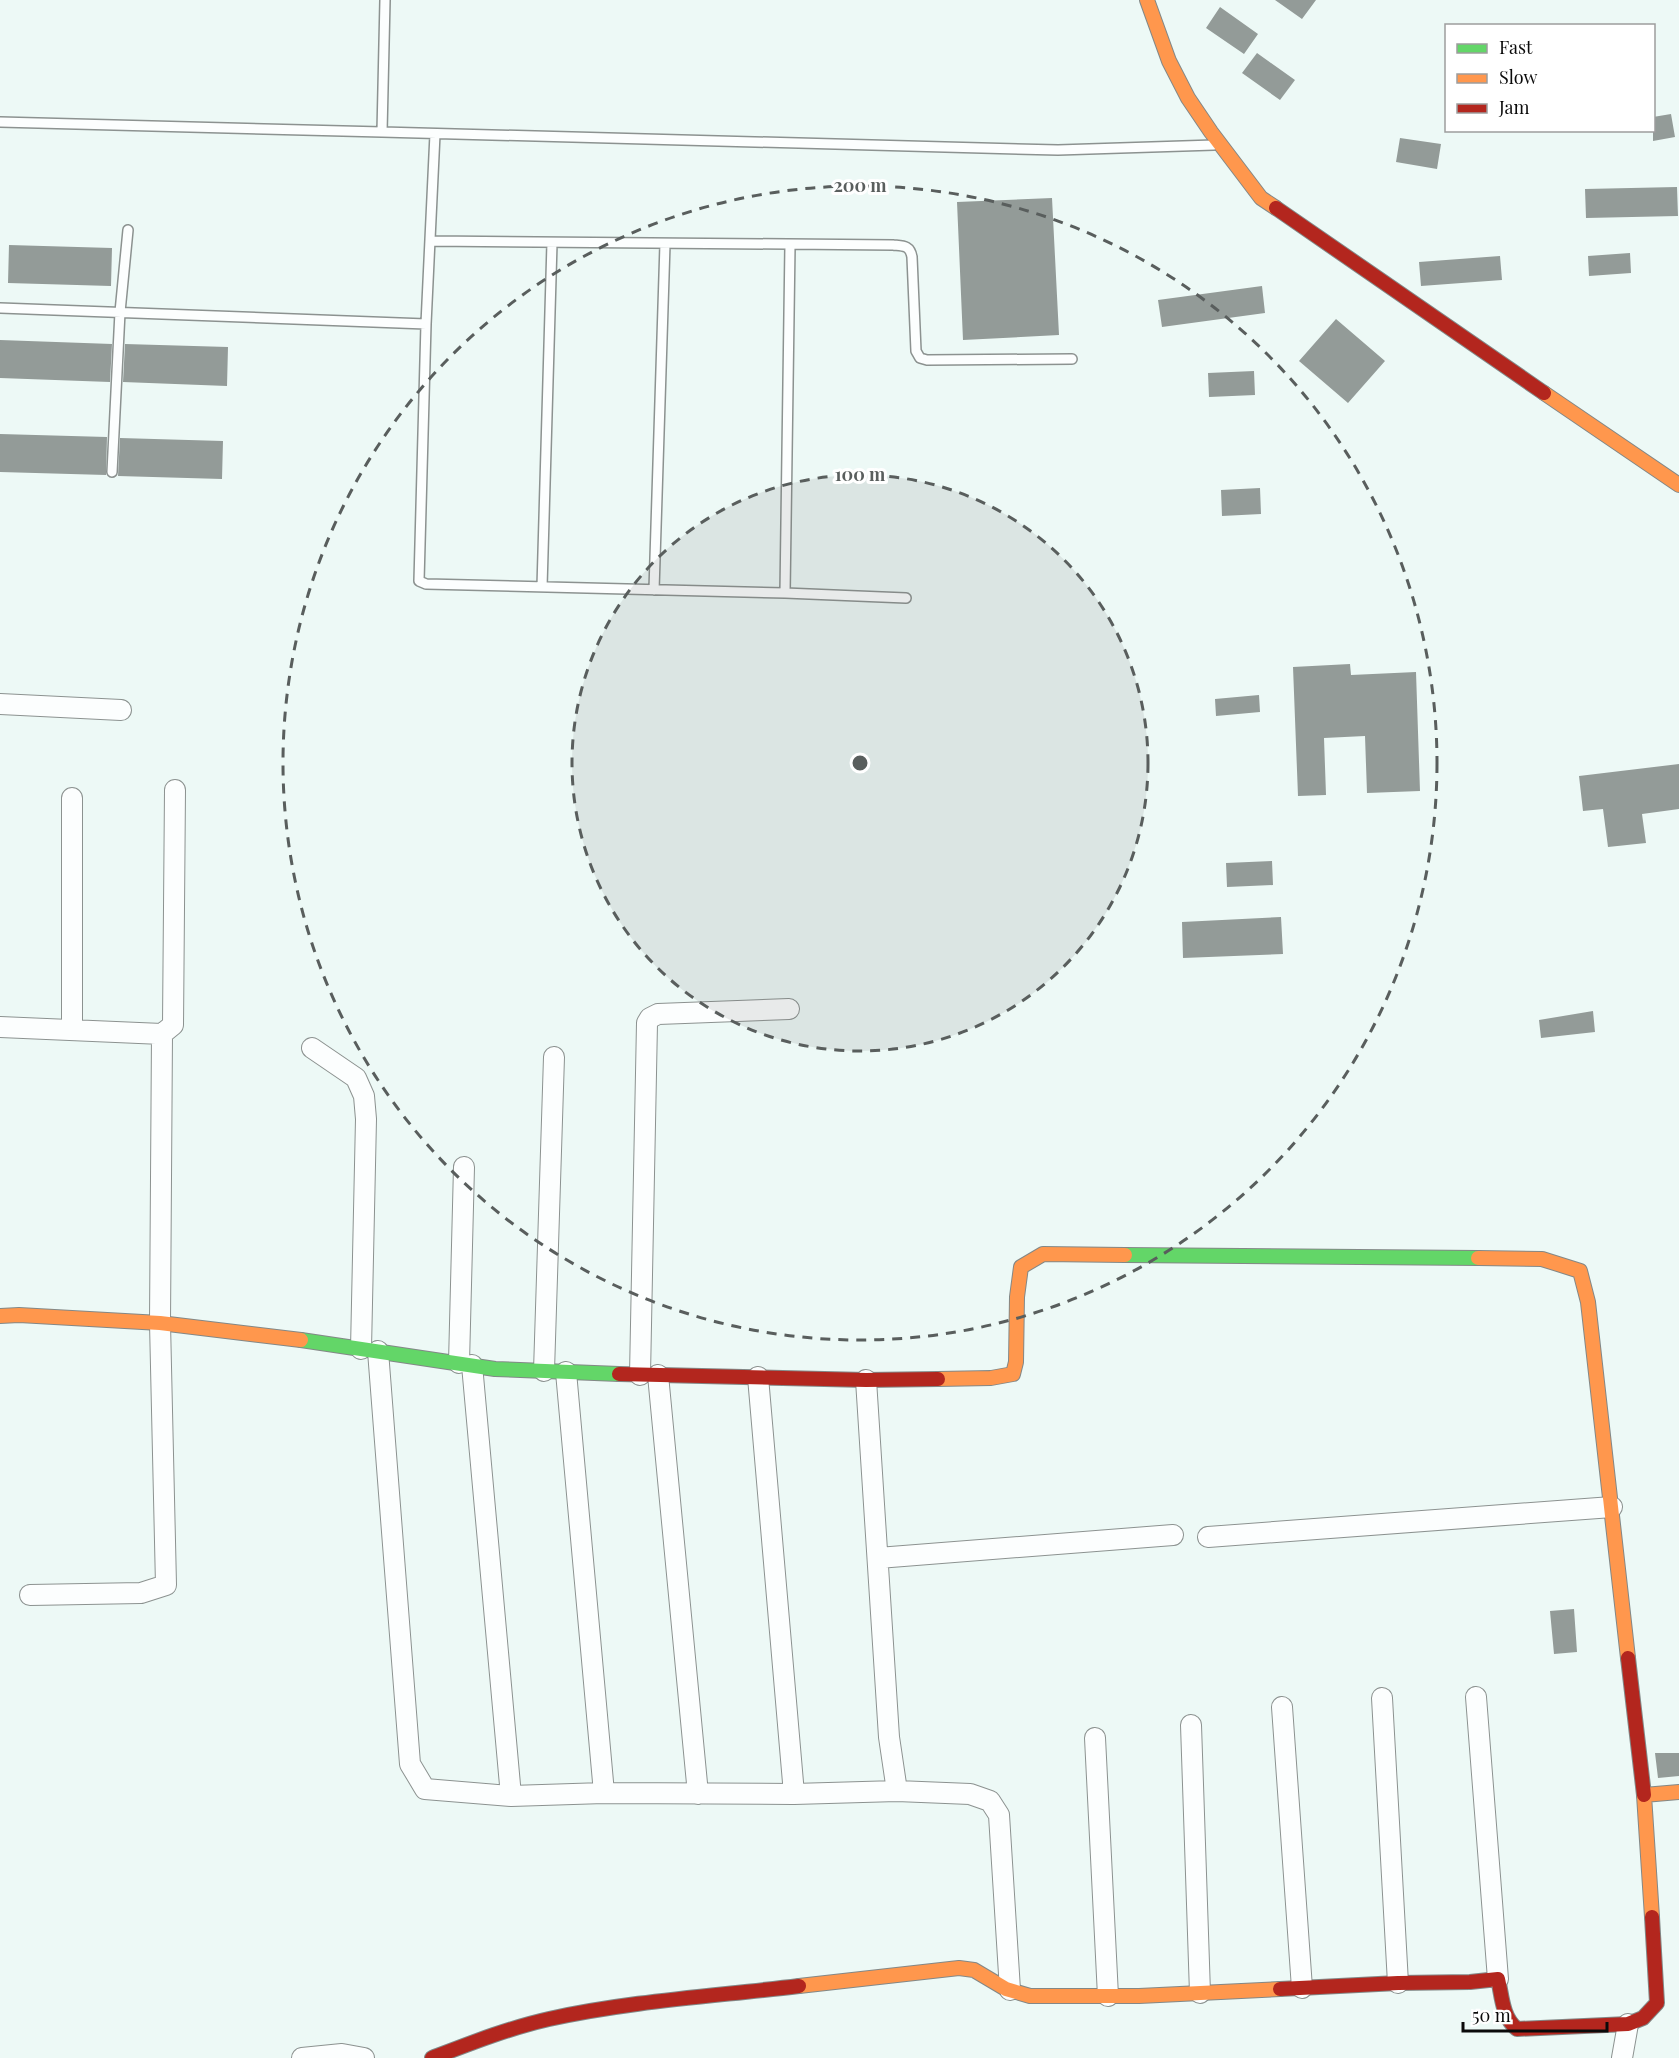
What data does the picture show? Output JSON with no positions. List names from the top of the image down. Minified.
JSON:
{"legend":["Fast","Slow","Jam"],"scale_bar":"50 m","rings":["200 m","100 m"]}
